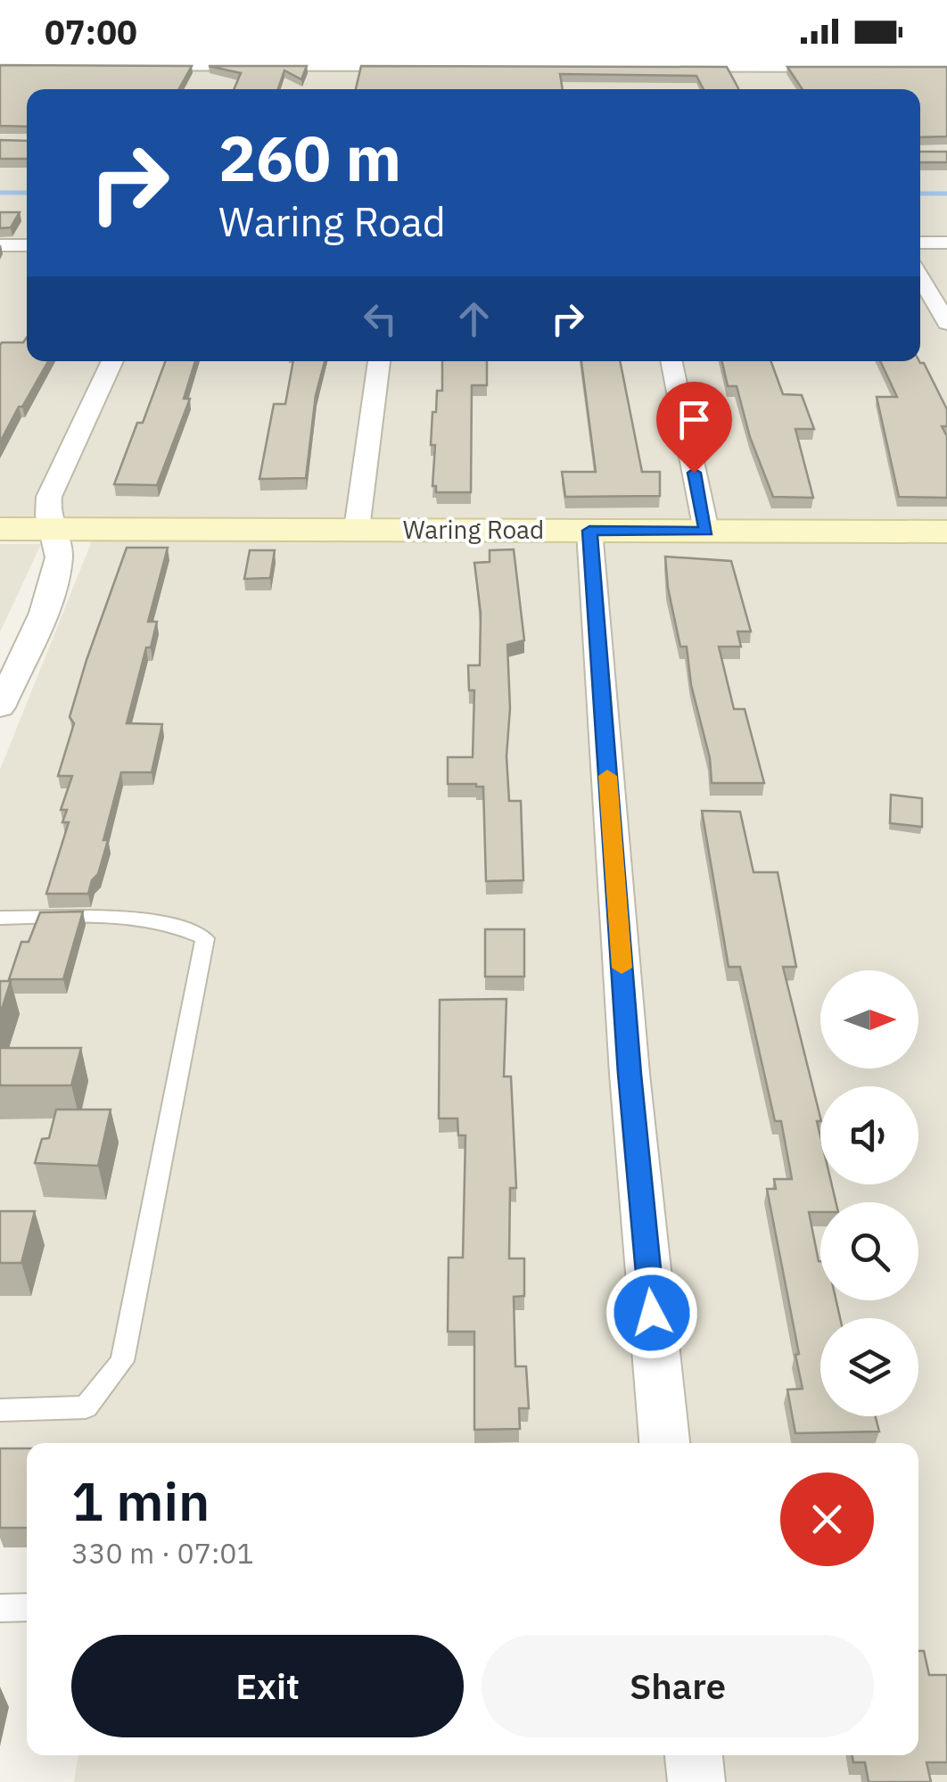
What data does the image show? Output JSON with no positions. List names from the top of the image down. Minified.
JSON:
{"streets":{"street":["Waring Road"]},"north":"right","page":{"status":"07:00","turn":["260 m","Waring Road"],"heading":["1 min","330 m · 07:01"],"buttons":["Exit","Share"]}}
